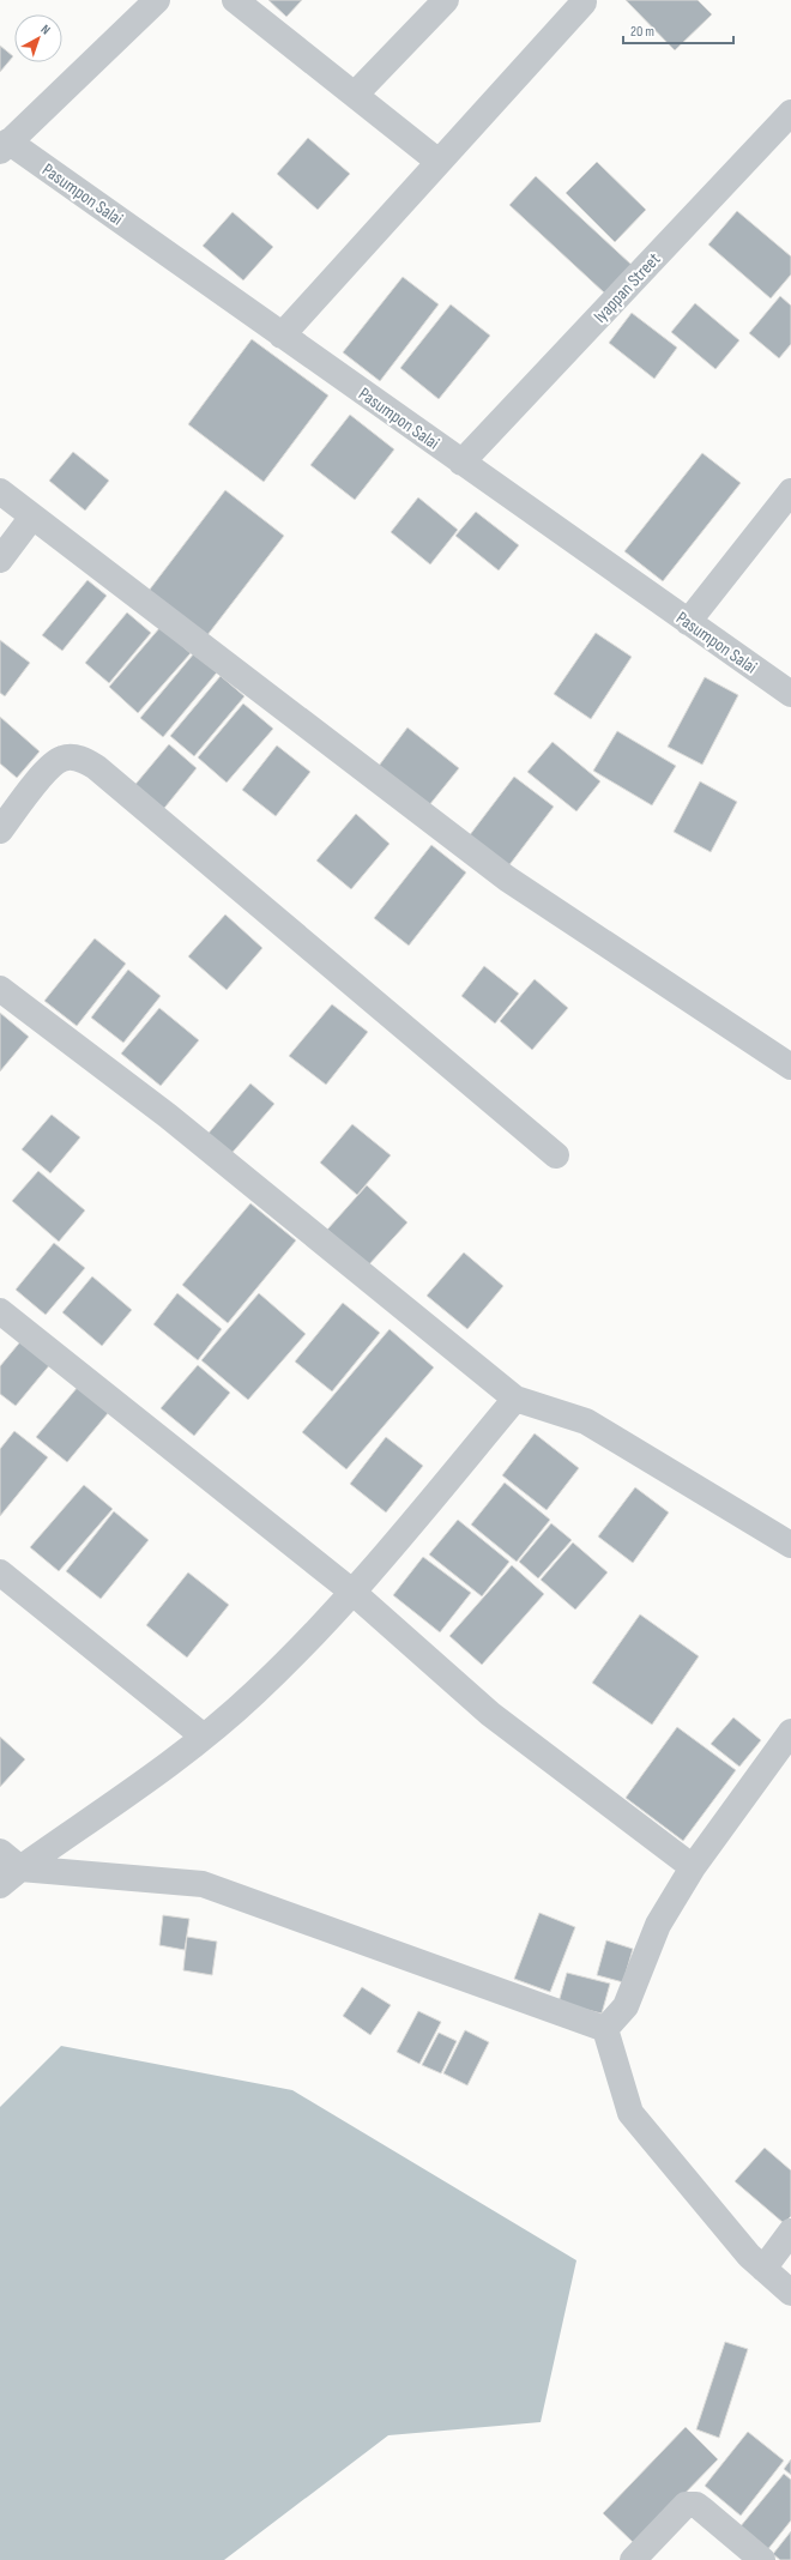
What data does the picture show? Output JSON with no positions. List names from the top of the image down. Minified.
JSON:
{"streets":{"street":["Pasumpon Salai","Iyappan Street"]},"crossings":[["Pasumpon Salai","Iyappan Street"]],"scale_bar":"20 m","north":"top right"}
